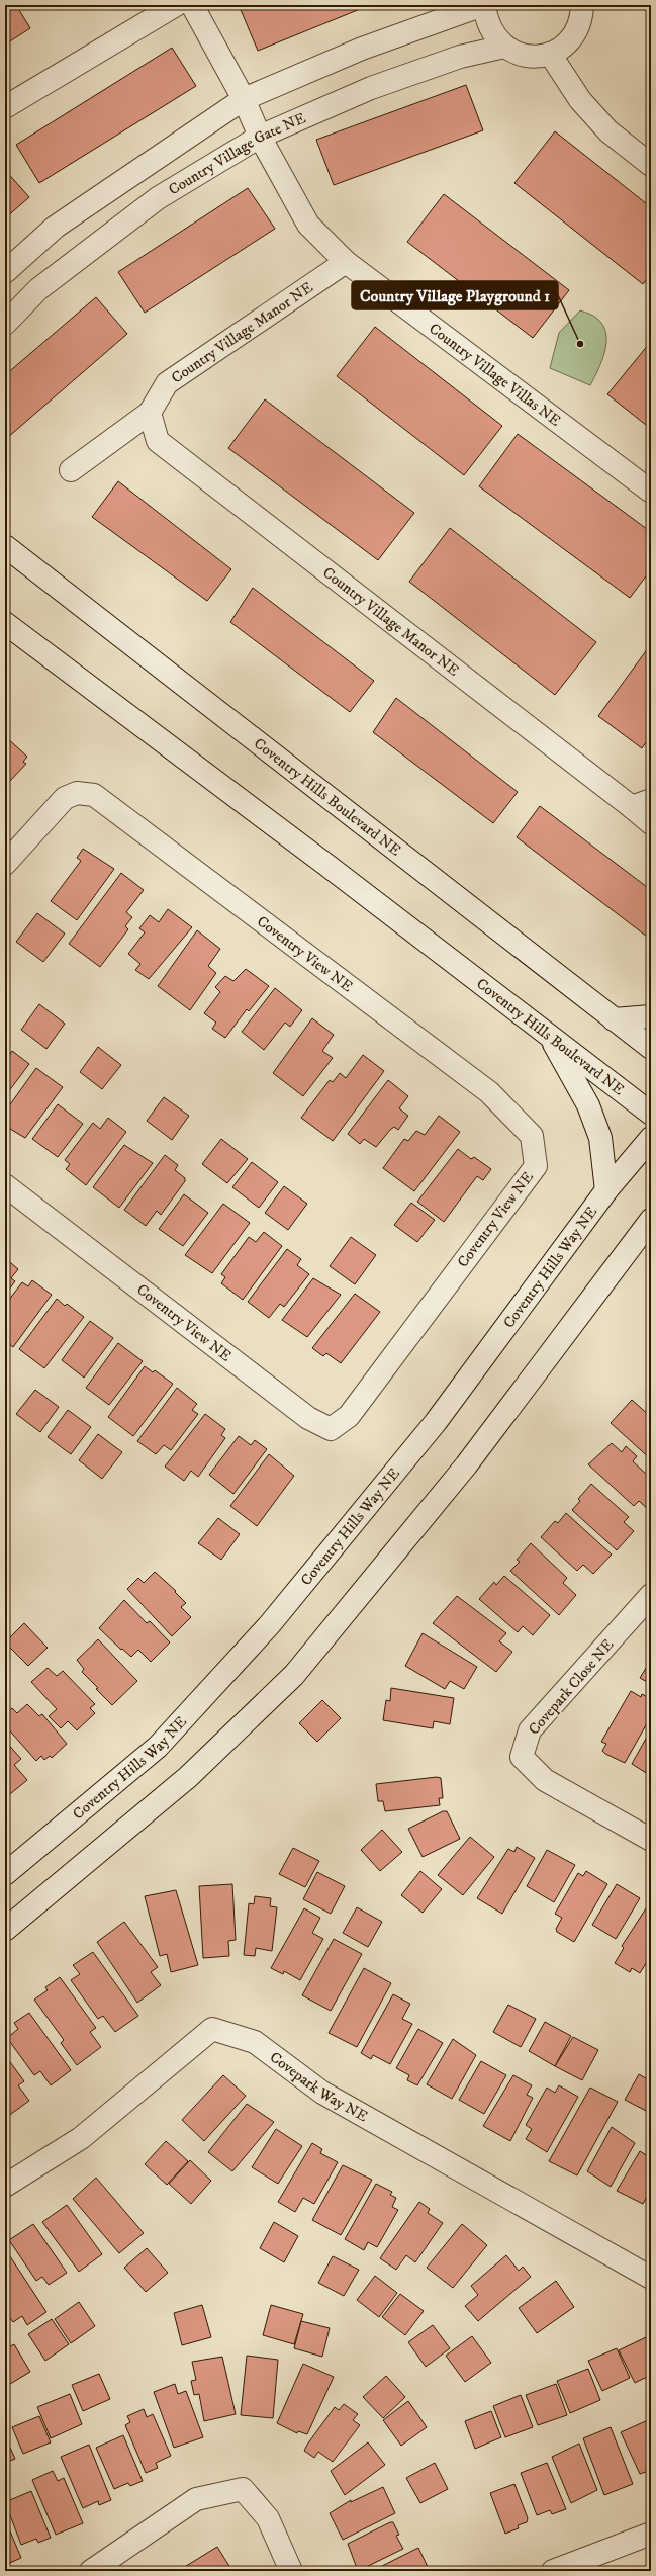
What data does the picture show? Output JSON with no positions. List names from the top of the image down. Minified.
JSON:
{"streets":{"street":["Country Village Gate NE","Country Village Manor NE","Country Village Villas NE","Coventry Hills Boulevard NE","Coventry View NE","Coventry Hills Way NE","Covepark Close NE","Covepark Way NE"]},"crossings":[["Country Village Gate NE","Country Village Villas NE"],["Country Village Manor NE","Country Village Villas NE"]],"places":["Country Village Playground 1"]}
